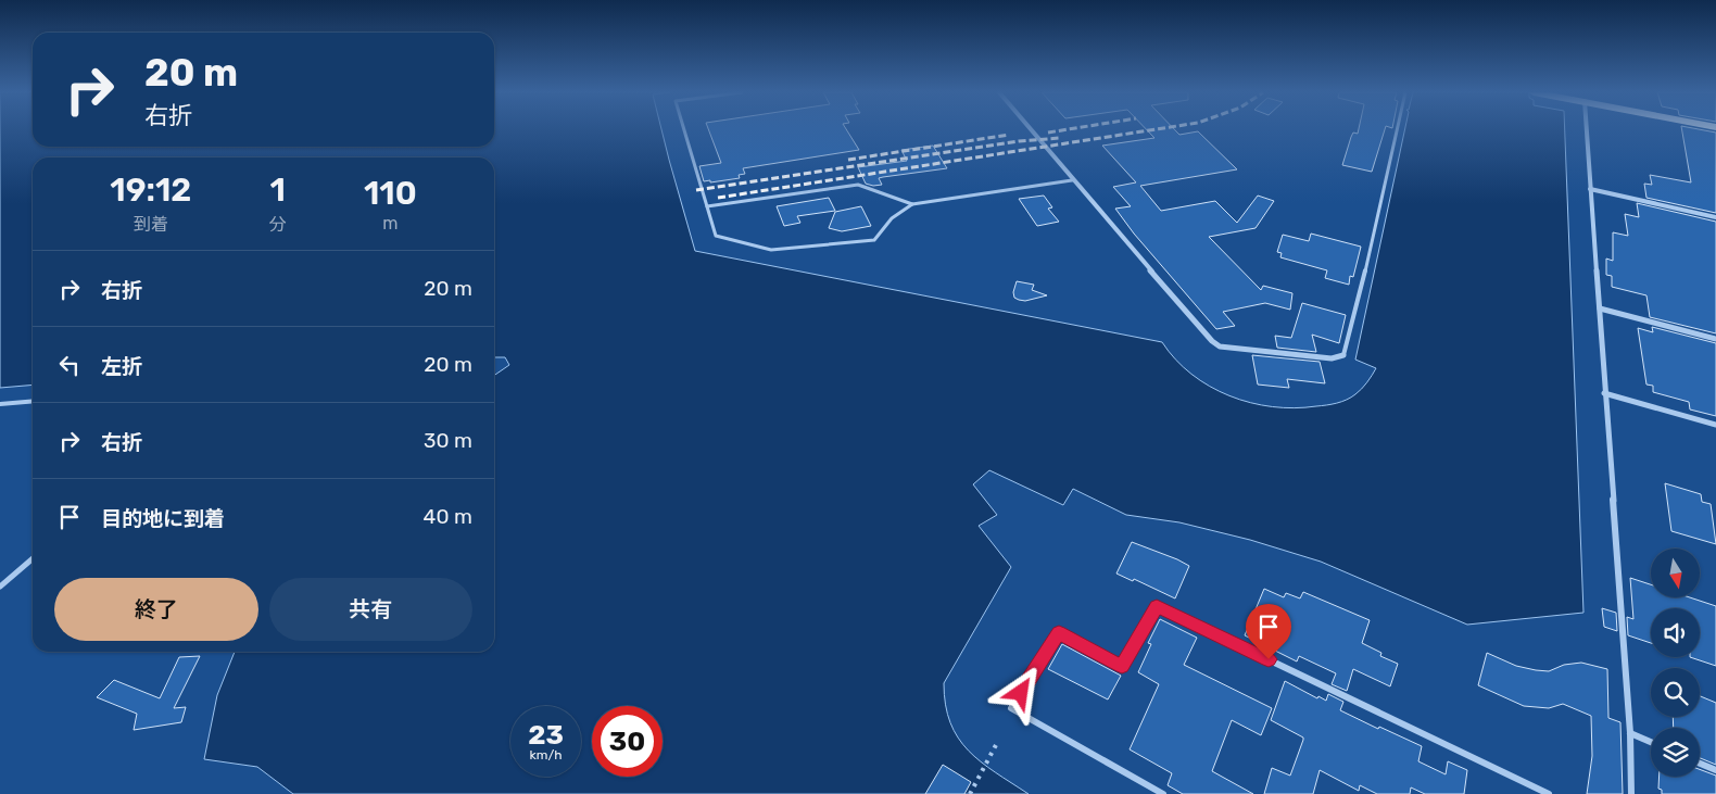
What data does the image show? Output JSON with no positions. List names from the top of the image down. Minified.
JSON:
{"north":"bottom","page":{"turn":["20 m","右折"],"eta":["19:12","到着","1","分","110","m"],"list":[{"name":"右折","value":"20 m"},{"name":"左折","value":"20 m"},{"name":"右折","value":"30 m"},{"name":"目的地に到着","value":"40 m"}],"buttons":["終了","共有"],"speed":"23 km/h","limit":"30"}}
